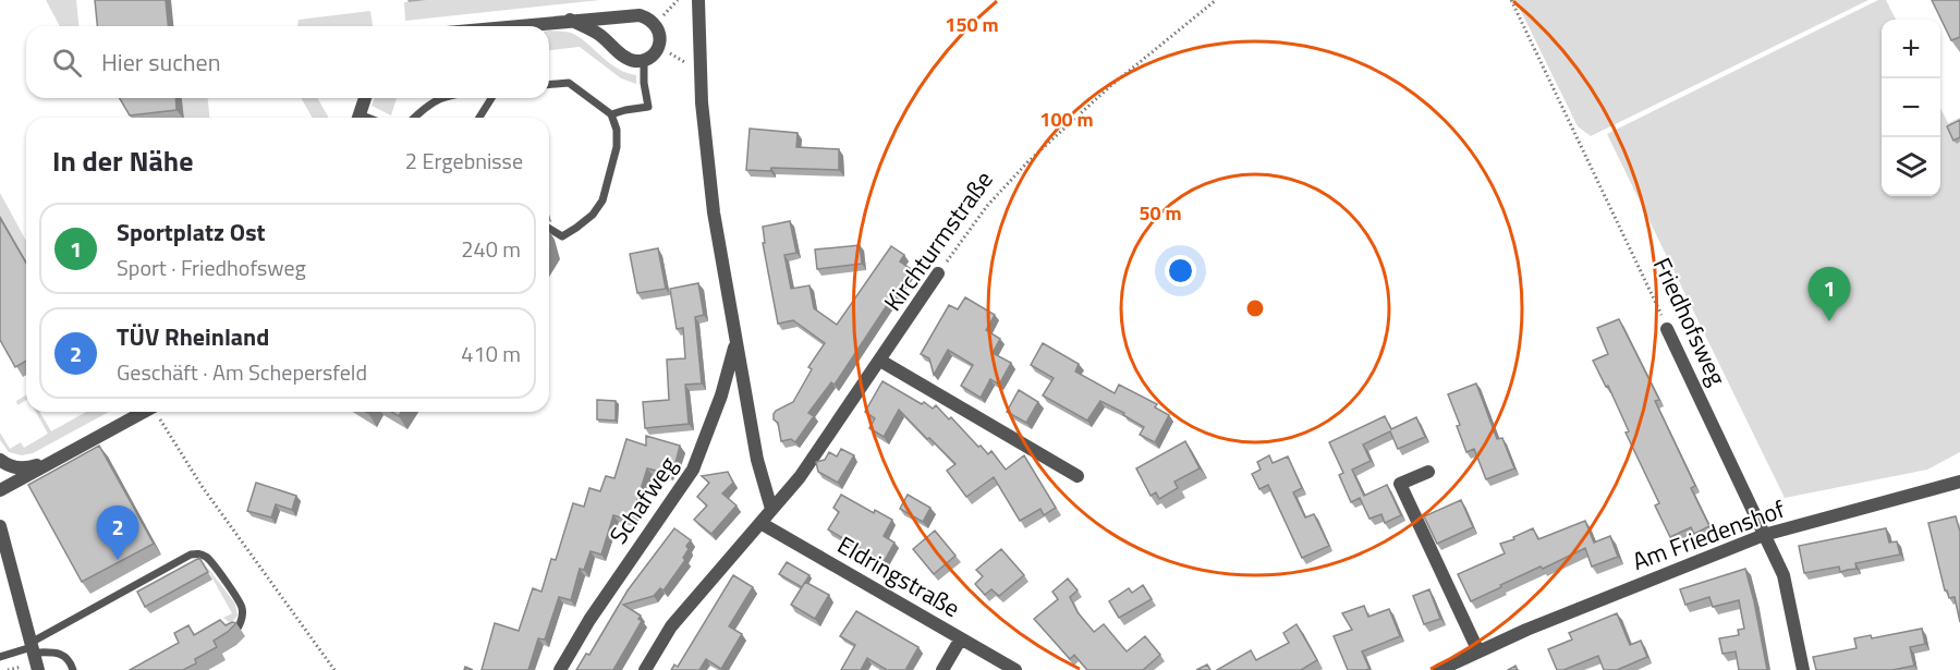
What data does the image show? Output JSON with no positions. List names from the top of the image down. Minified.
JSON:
{"streets":{"street":["Kirchturmstraße","Friedhofsweg","Schafweg","Am Friedenshof","Eldringstraße"]},"crossings":[["Kirchturmstraße","Schafweg"],["Kirchturmstraße","Eldringstraße"],["Friedhofsweg","Am Friedenshof"]],"page":{"map_buttons":["+","−"],"search":"Hier suchen","heading":["In der Nähe","2 Ergebnisse"],"list":[{"mark":"1","name":"Sportplatz Ost","note":"Sport · Friedhofsweg","value":"240 m"},{"mark":"2","name":"TÜV Rheinland","note":"Geschäft · Am Schepersfeld","value":"410 m"}],"pins":["1","2"]},"rings":["150 m","100 m","50 m"]}
